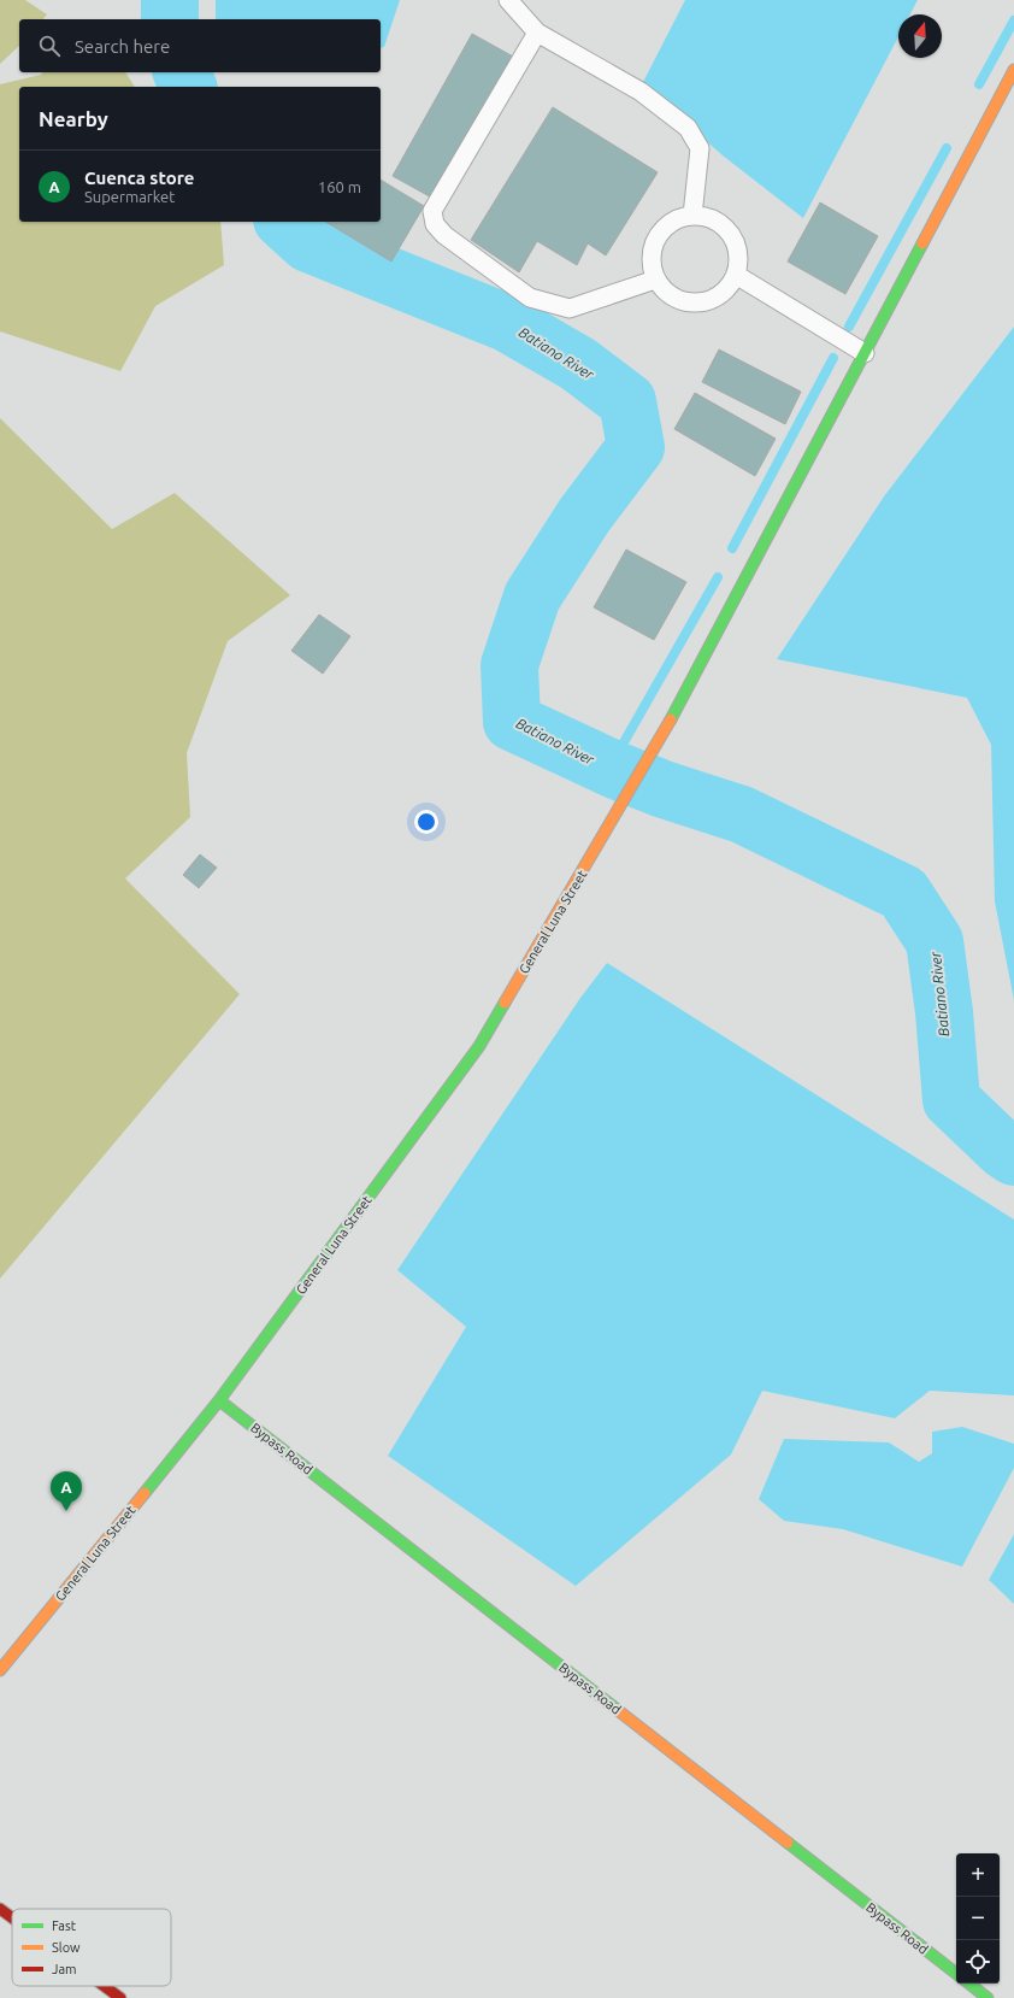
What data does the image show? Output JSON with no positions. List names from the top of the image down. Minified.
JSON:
{"streets":{"main road":["General Luna Street","Bypass Road"]},"crossings":[["General Luna Street","Bypass Road"]],"water":["Batiano River"],"legend":["Fast","Slow","Jam"],"north":"top","page":{"search":"Search here","heading":"Nearby","list":[{"mark":"A","name":"Cuenca store","note":"Supermarket","value":"160 m"}],"pins":"A","map_buttons":["+","−"]}}
